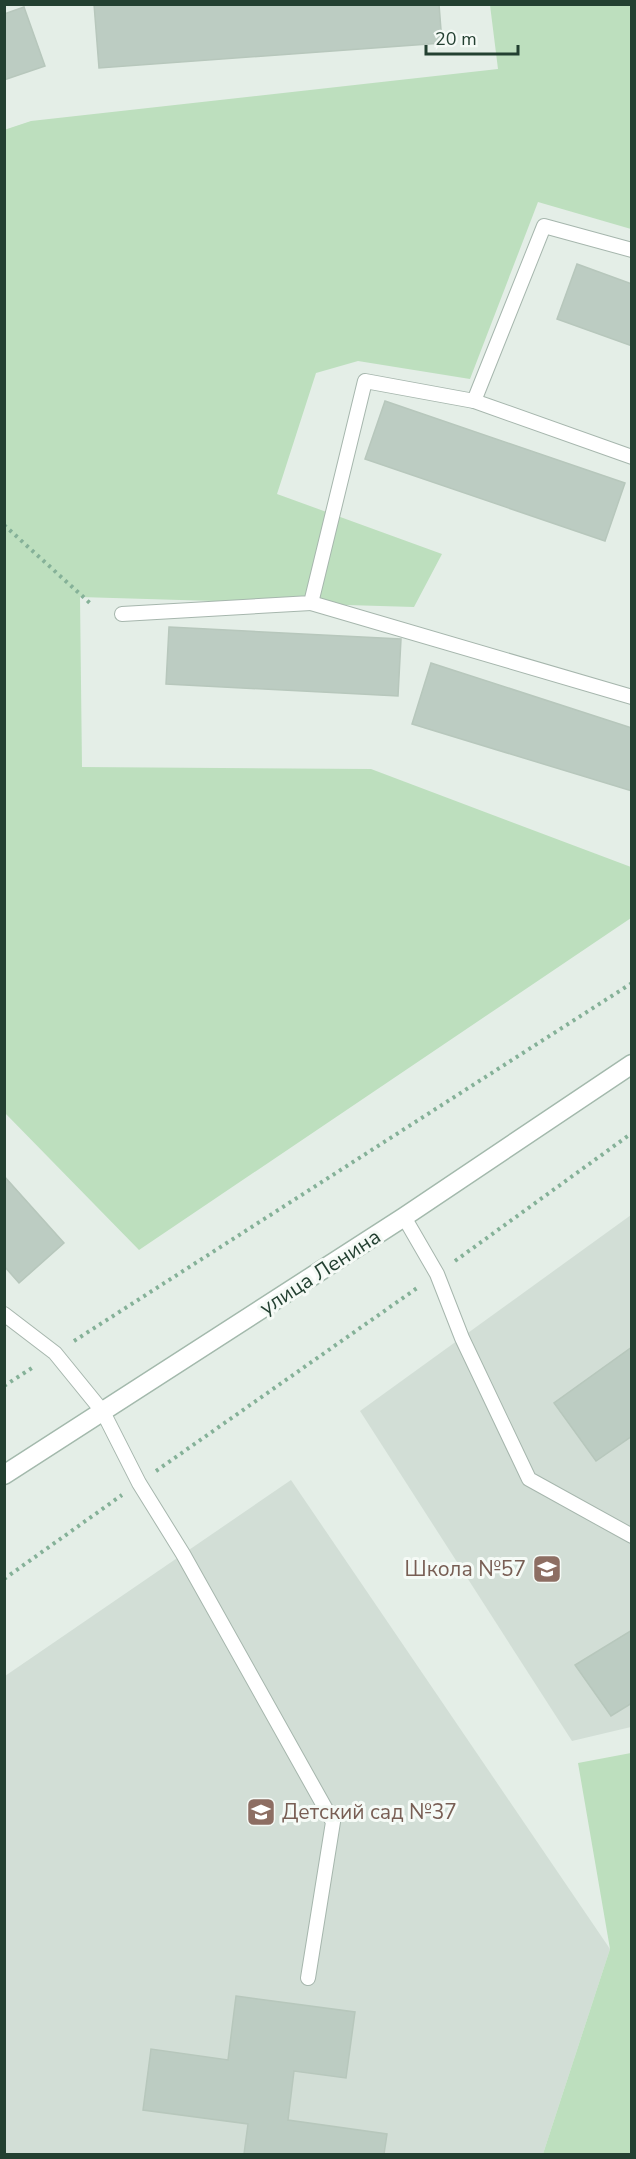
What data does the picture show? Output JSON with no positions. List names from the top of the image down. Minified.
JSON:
{"streets":{"main road":["улица Ленина"]},"places":{"school or university":["Школа №57","Детский сад №37"]},"scale_bar":"20 m"}
